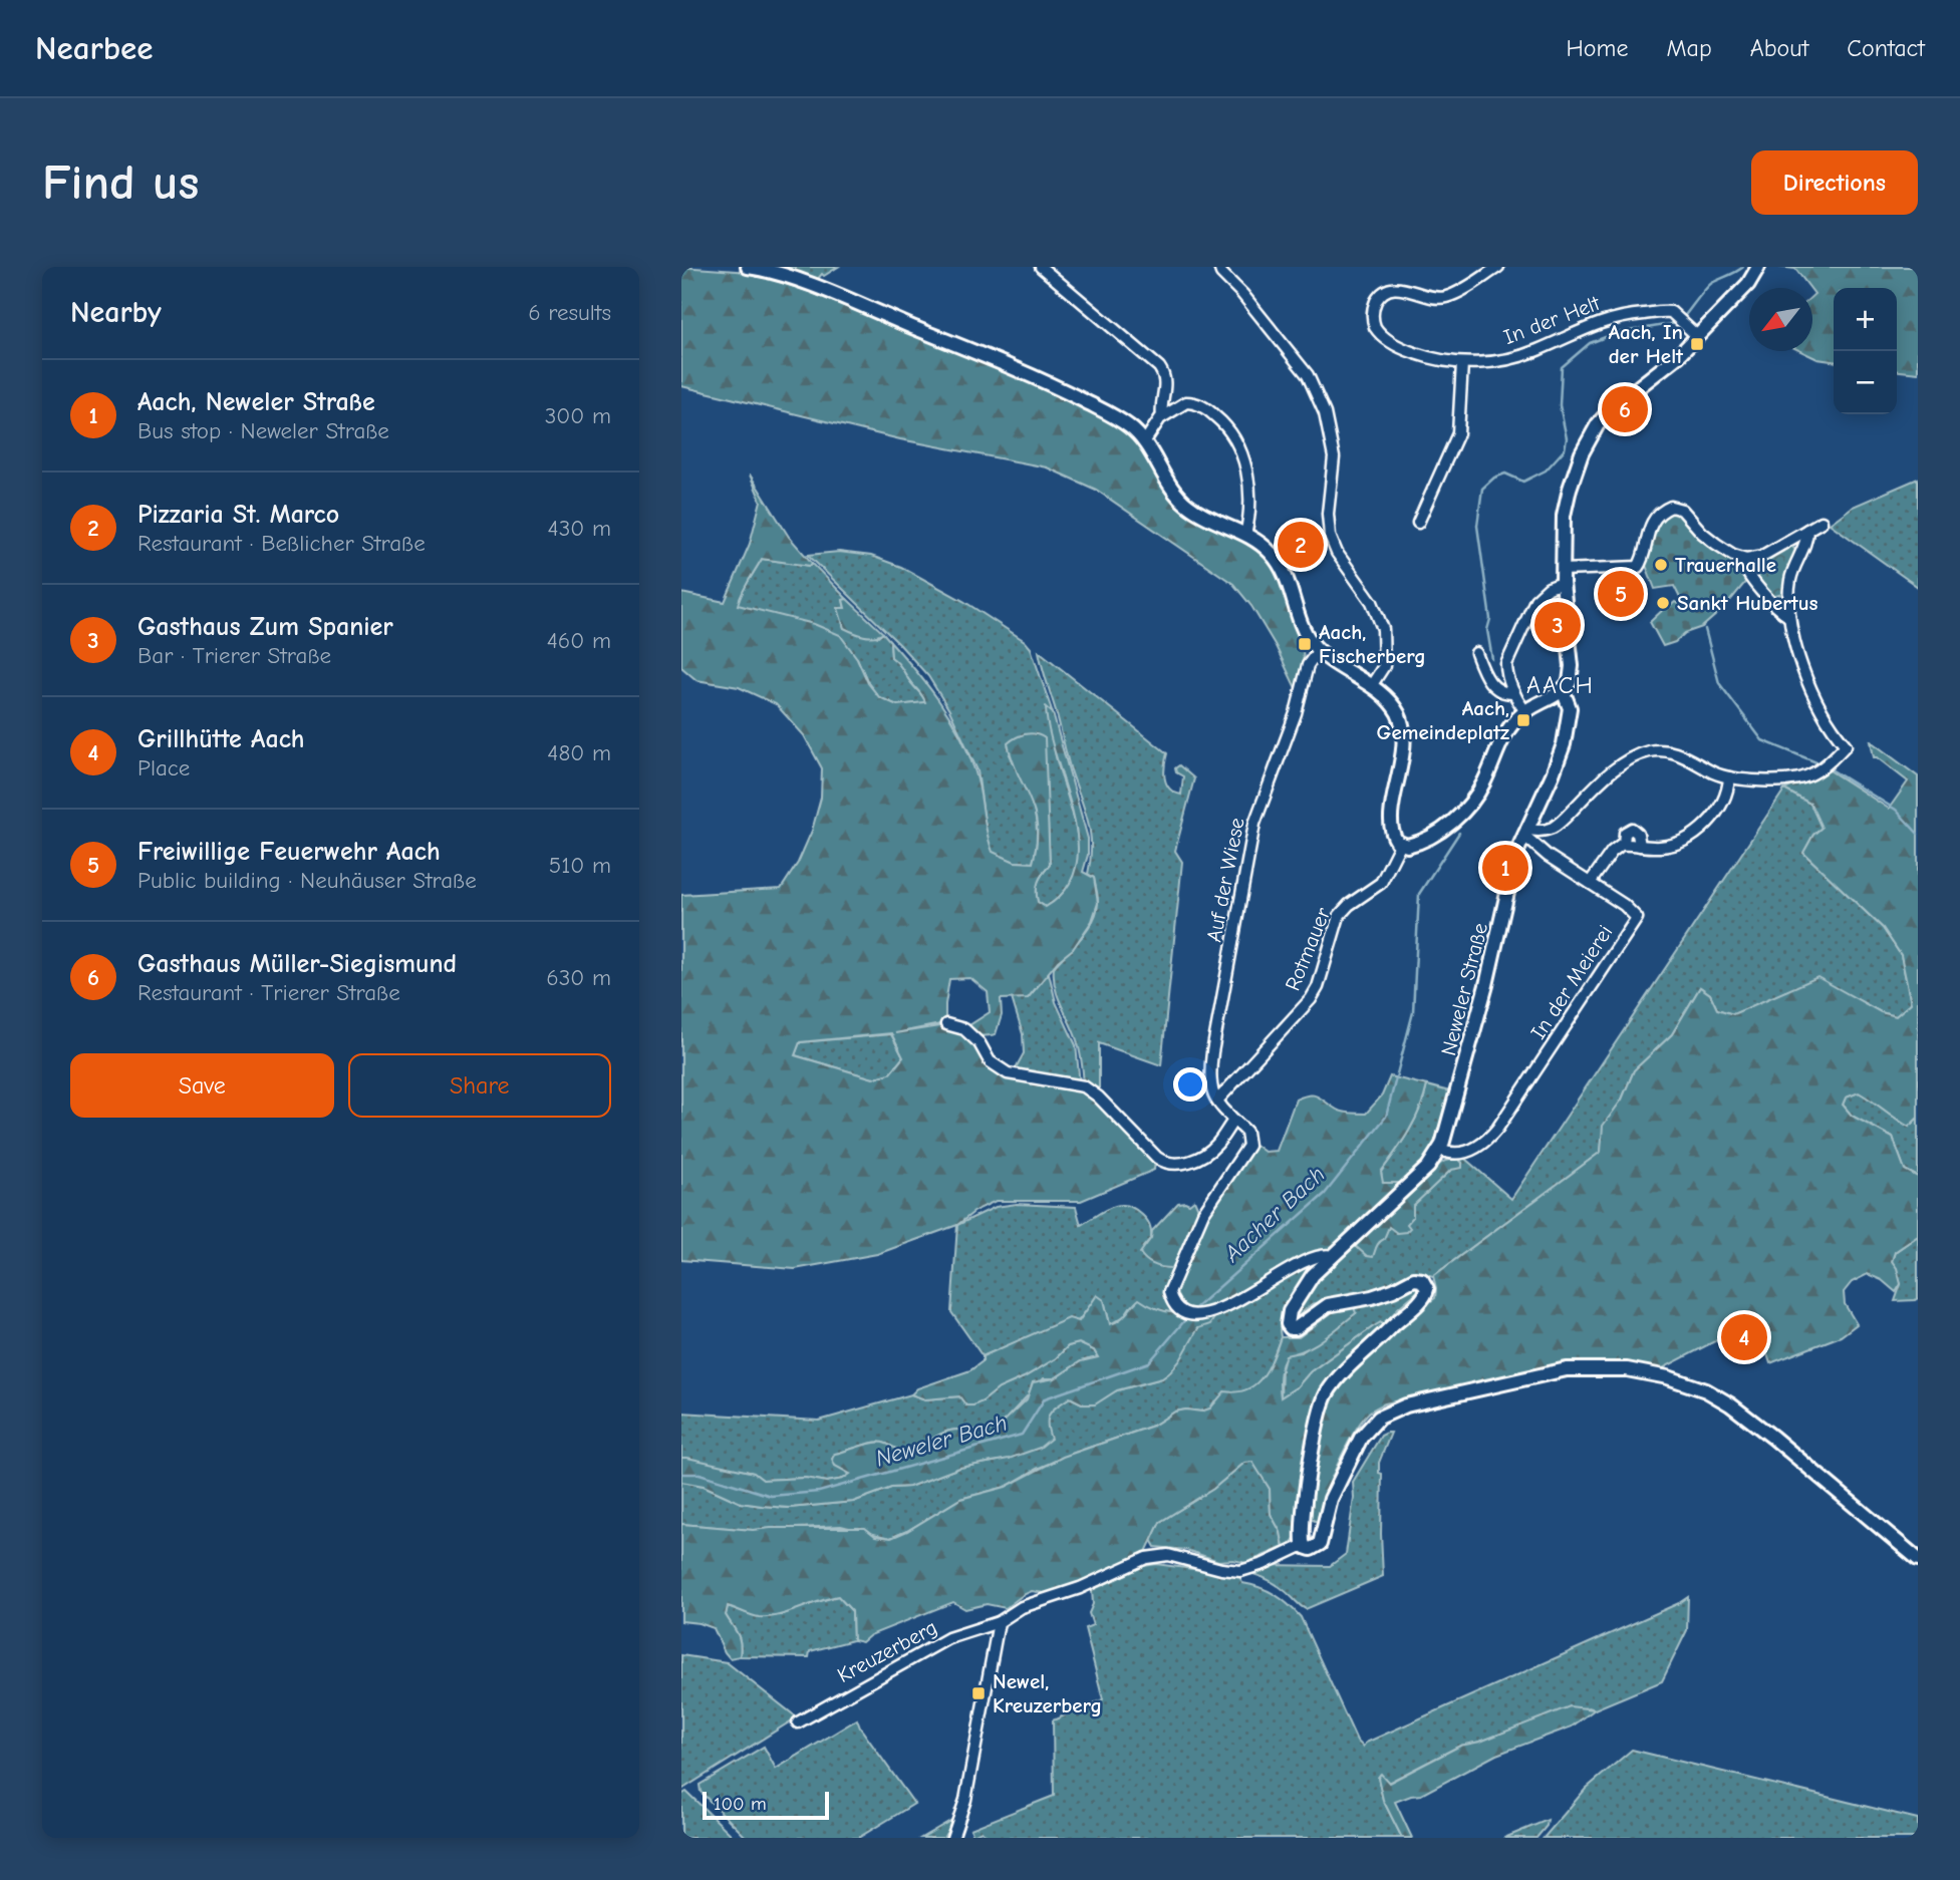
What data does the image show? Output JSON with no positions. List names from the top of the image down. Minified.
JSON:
{"streets":{"main road":["Neweler Straße"],"street":["In der Helt","Auf der Wiese","Rotmauer","In der Meierei","Kreuzerberg"]},"crossings":[["Auf der Wiese","Rotmauer"],["Auf der Wiese","Neweler Straße"],["In der Meierei","Neweler Straße"],["Neweler Straße","Kreuzerberg"]],"districts":["AACH"],"water":["Aacher Bach","Neweler Bach"],"places":{"transit":["Aach, In der Helt","Aach, Fischerberg","Aach, Gemeindeplatz","Newel, Kreuzerberg"],"other":["Trauerhalle","Sankt Hubertus"]},"scale_bar":"100 m","north":"bottom left","page":{"header":"Nearbee","nav":["Home","Map","About","Contact"],"buttons":["Directions",["Save","Share"]],"title":"Find us","heading":["Nearby","6 results"],"map_buttons":["+","−"],"list":[{"mark":"1","name":"Aach, Neweler Straße","note":"Bus stop · Neweler Straße","value":"300 m"},{"mark":"2","name":"Pizzaria St. Marco","note":"Restaurant · Beßlicher Straße","value":"430 m"},{"mark":"3","name":"Gasthaus Zum Spanier","note":"Bar · Trierer Straße","value":"460 m"},{"mark":"4","name":"Grillhütte Aach","note":"Place","value":"480 m"},{"mark":"5","name":"Freiwillige Feuerwehr Aach","note":"Public building · Neuhäuser Straße","value":"510 m"},{"mark":"6","name":"Gasthaus Müller-Siegismund","note":"Restaurant · Trierer Straße","value":"630 m"}],"pins":["6","2","5","3","1","4"],"scale":"100 m"}}
